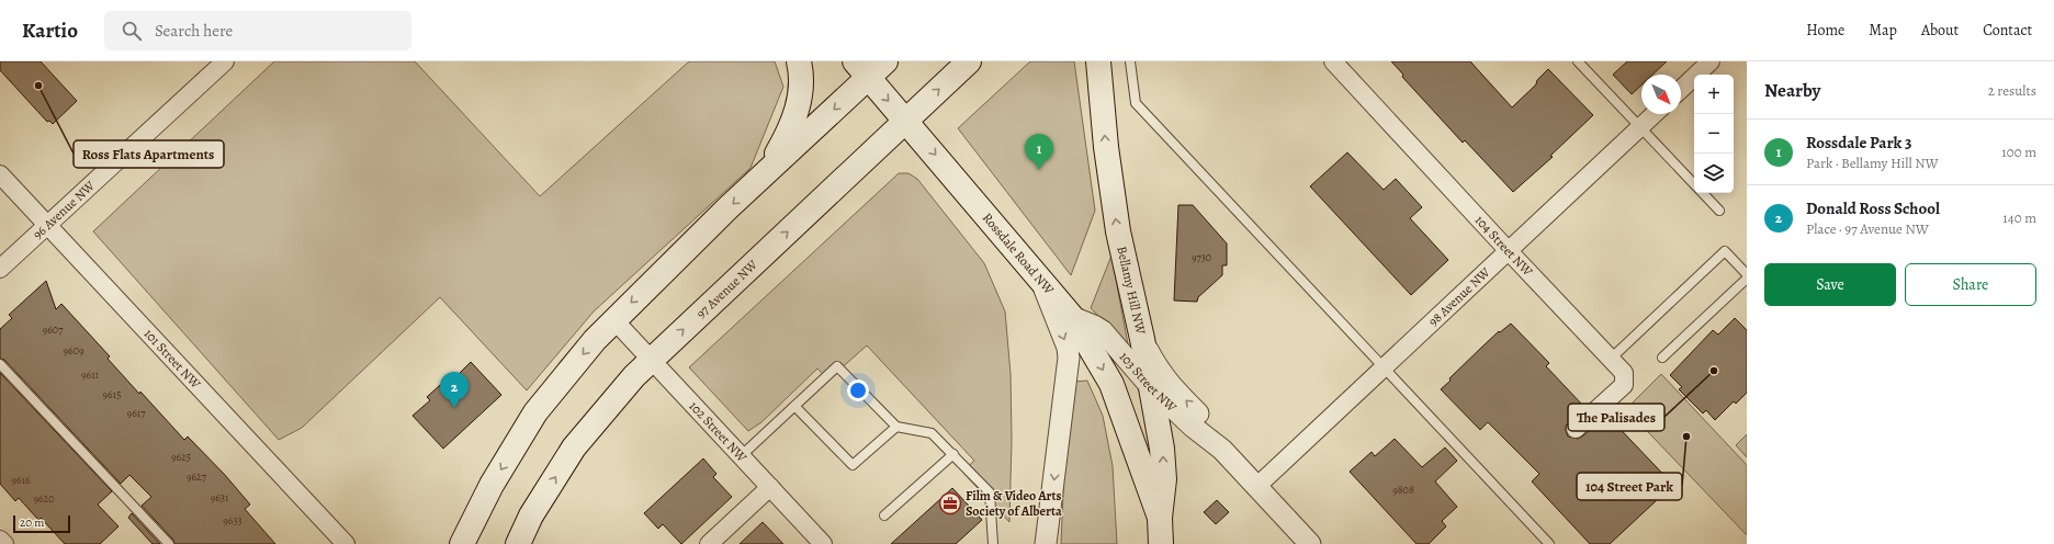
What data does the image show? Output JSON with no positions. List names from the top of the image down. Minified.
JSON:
{"streets":{"main road":["Rossdale Road NW","97 Avenue NW","Bellamy Hill NW"],"street":["96 Avenue NW","104 Street NW","98 Avenue NW","101 Street NW","103 Street NW","102 Street NW"]},"crossings":[["96 Avenue NW","101 Street NW"],["104 Street NW","98 Avenue NW"],["Rossdale Road NW","97 Avenue NW"],["Rossdale Road NW","Bellamy Hill NW"],["97 Avenue NW","102 Street NW"],["Bellamy Hill NW","103 Street NW"],["98 Avenue NW","103 Street NW"]],"one_way":["Rossdale Road NW"],"places":{"other":["Ross Flats Apartments","The Palisades","104 Street Park"],"office":["Film & Video Arts Society of Alberta"]},"house_numbers":["9730","9607","9609","9611","9615","9617","9625","9627","9616","9808","9631","9620","9633"],"scale_bar":"20 m","north":"bottom right","page":{"header":"Kartio","search":"Search here","nav":["Home","Map","About","Contact"],"heading":["Nearby","2 results"],"map_buttons":["+","−"],"list":[{"mark":"1","name":"Rossdale Park 3","note":"Park · Bellamy Hill NW","value":"100 m"},{"mark":"2","name":"Donald Ross School","note":"Place · 97 Avenue NW","value":"140 m"}],"pins":["1","2"],"buttons":["Save","Share"],"scale":"20 m"}}
